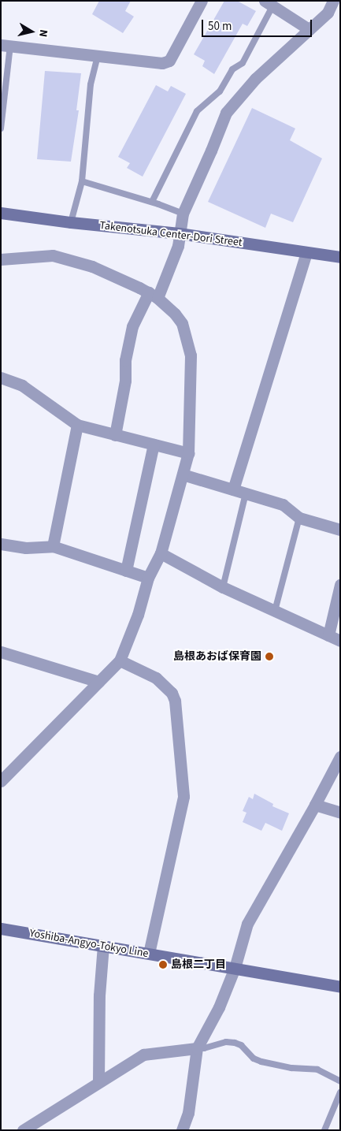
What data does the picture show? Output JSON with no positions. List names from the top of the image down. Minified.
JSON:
{"streets":{"main road":["Takenotsuka Center-Dori Street","Yoshiba-Angyo-Tokyo Line"]},"places":["島根あおば保育園","島根二丁目"],"scale_bar":"50 m","north":"right"}
